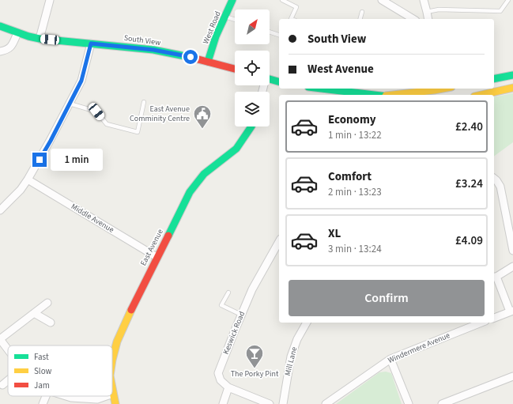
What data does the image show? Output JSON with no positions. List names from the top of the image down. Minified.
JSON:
{"streets":{"main road":["West Road","South View","East Avenue"],"street":["Middle Avenue","Keswick Road","Windermere Avenue","Mill Lane"]},"crossings":[["West Road","South View"],["Middle Avenue","East Avenue"]],"places":{"public building":["East Avenue Comminity Centre"],"bar":["The Porky Pint"]},"legend":["Fast","Slow","Jam"],"north":"top right","page":{"banner":["South View","West Avenue"],"list":[{"name":"Economy","note":"1 min · 13:22","value":"£2.40"},{"name":"Comfort","note":"2 min · 13:23","value":"£3.24"},{"name":"XL","note":"3 min · 13:24","value":"£4.09"}],"bubble":"1 min","buttons":"Confirm"}}
